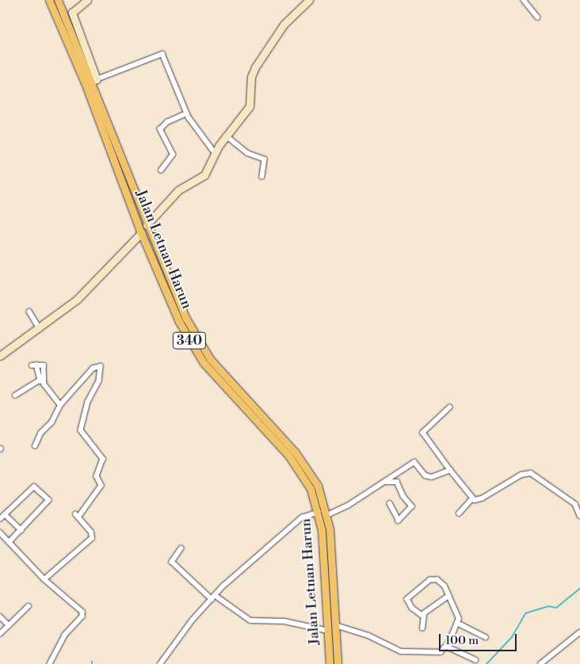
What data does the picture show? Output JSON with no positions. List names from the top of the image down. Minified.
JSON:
{"streets":{"main road":["Jalan Letnan Harun","340"]},"scale_bar":"100 m"}
